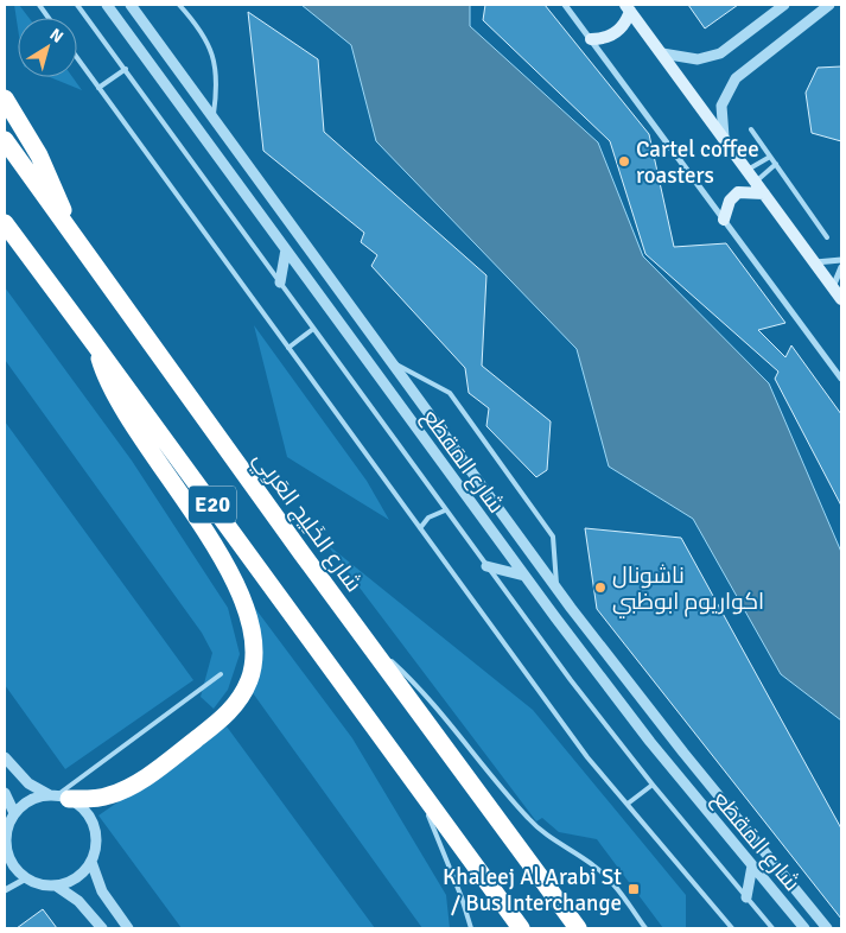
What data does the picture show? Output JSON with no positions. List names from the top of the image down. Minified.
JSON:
{"streets":{"highway":["E20","شارع الخَلِيج العَربِي"],"street":["شارع المَقطَع"]},"places":{"other":["Cartel coffee roasters","ناشونال اكواريوم ابوظبي"],"transit":["Khaleej Al Arabi St / Bus Interchange"]},"north":"top right"}
